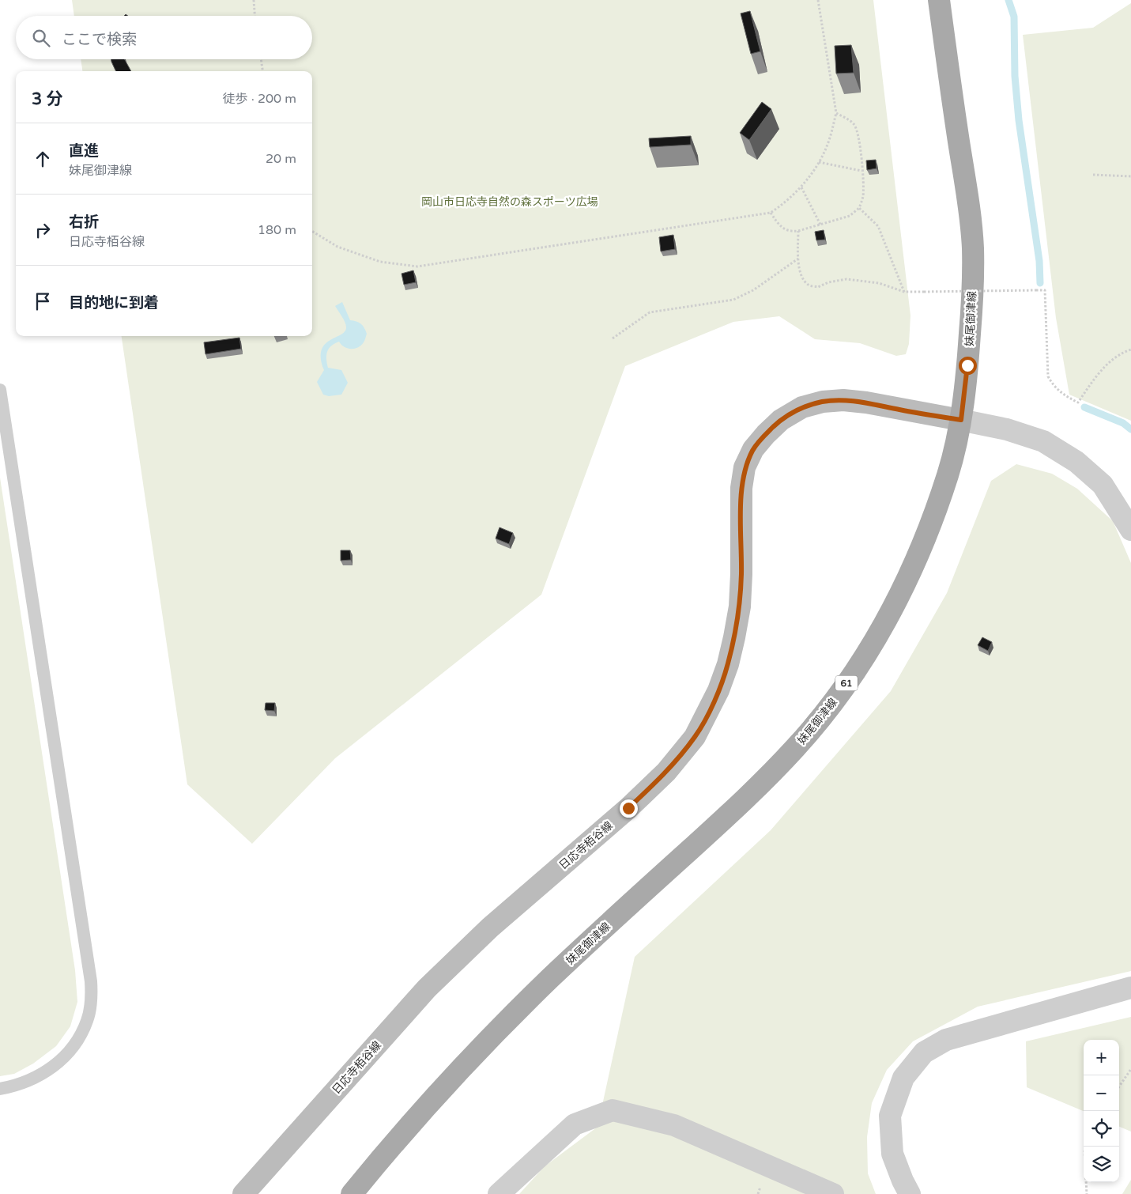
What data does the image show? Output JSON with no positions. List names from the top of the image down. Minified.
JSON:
{"streets":{"main road":["妹尾御津線","61","日応寺栢谷線"]},"crossings":[["妹尾御津線","日応寺栢谷線"]],"parks":["岡山市日応寺自然の森スポーツ広場"],"page":{"search":"ここで検索","heading":["3 分","徒歩 · 200 m"],"list":[["直進","妹尾御津線","20 m"],["右折","日応寺栢谷線","180 m"],"目的地に到着"],"map_buttons":["+","−"]}}
